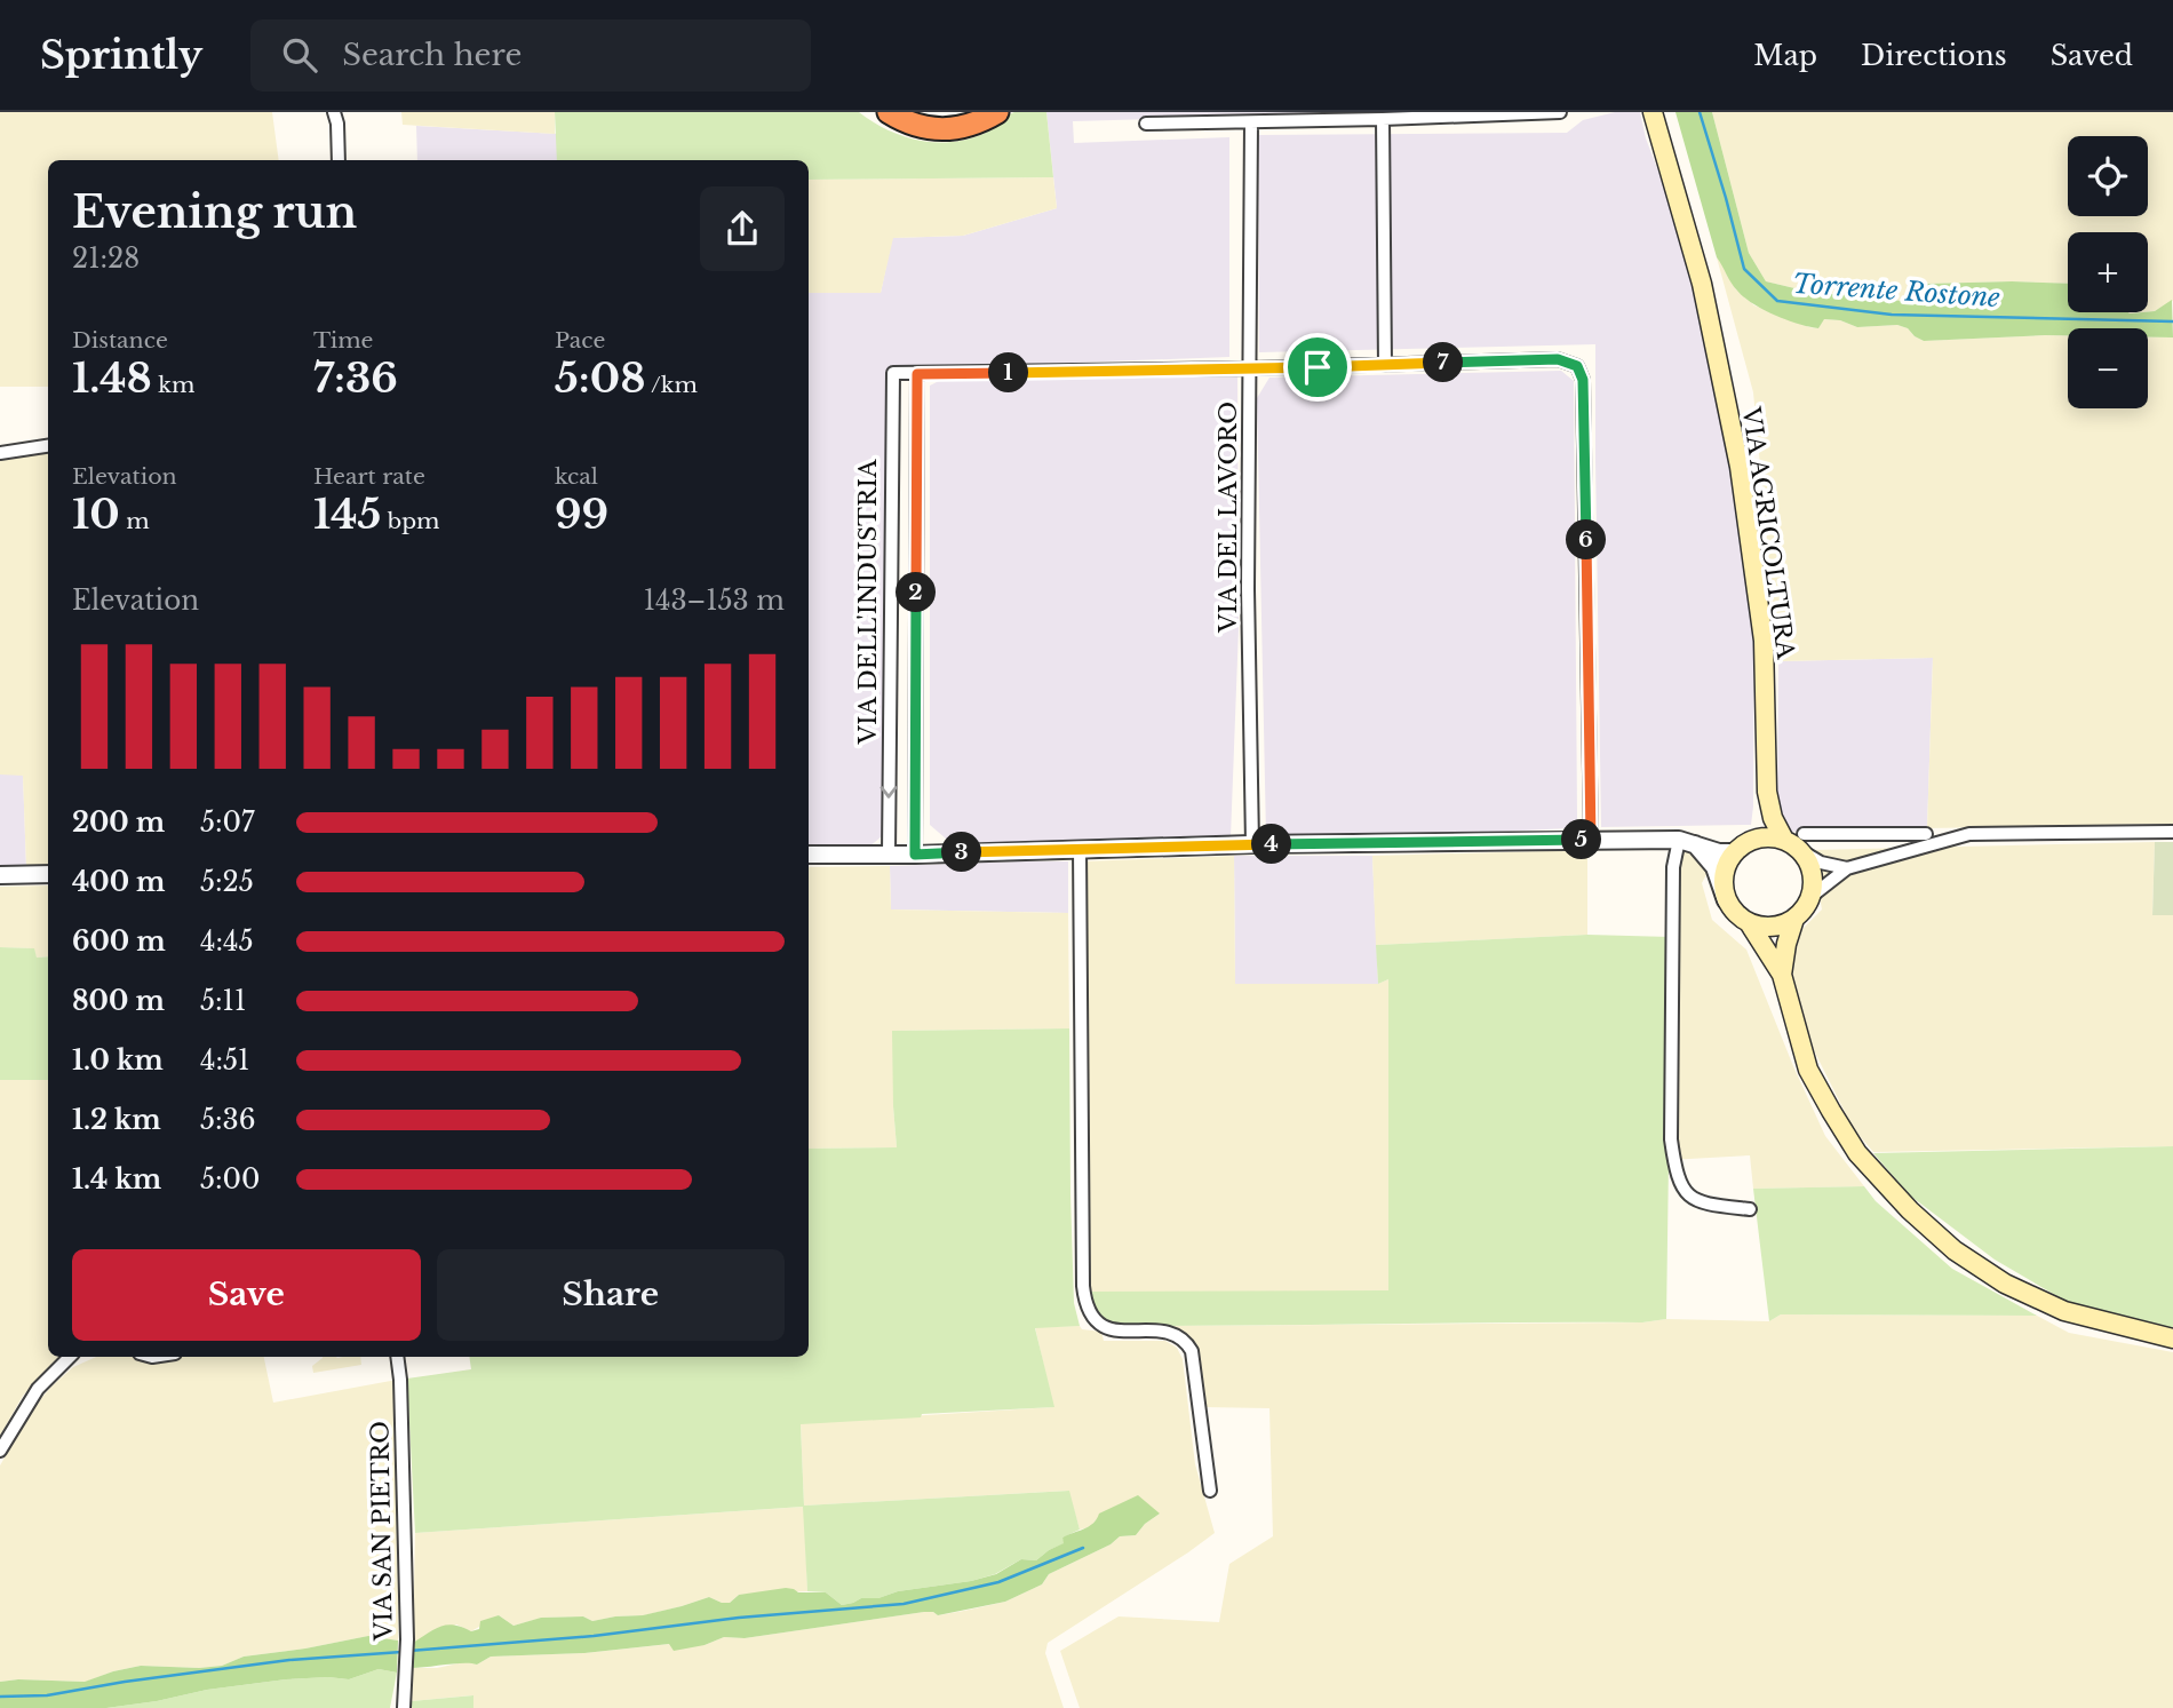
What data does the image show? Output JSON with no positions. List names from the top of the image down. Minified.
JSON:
{"streets":{"main road":["VIA AGRICOLTURA"],"street":["VIA DEL LAVORO","VIA DELL'INDUSTRIA","VIA SAN PIETRO"]},"water":["Torrente Rostone"],"page":{"header":"Sprintly","search":"Search here","nav":["Map","Directions","Saved"],"map_buttons":["+","−"],"heading":["Evening run","21:28"],"stats":[["Distance","1.48 km"],["Time","7:36"],["Pace","5:08 /km"],["Elevation","10 m"],["Heart rate","145 bpm"],["kcal","99"]],"pins":["7","1","6","2","5","4","3"],"chart":["Elevation","143–153 m"],"list":[{"name":"200 m","note":"5:07"},{"name":"400 m","note":"5:25"},{"name":"600 m","note":"4:45"},{"name":"800 m","note":"5:11"},{"name":"1.0 km","note":"4:51"},{"name":"1.2 km","note":"5:36"},{"name":"1.4 km","note":"5:00"}],"buttons":["Save","Share"]}}
